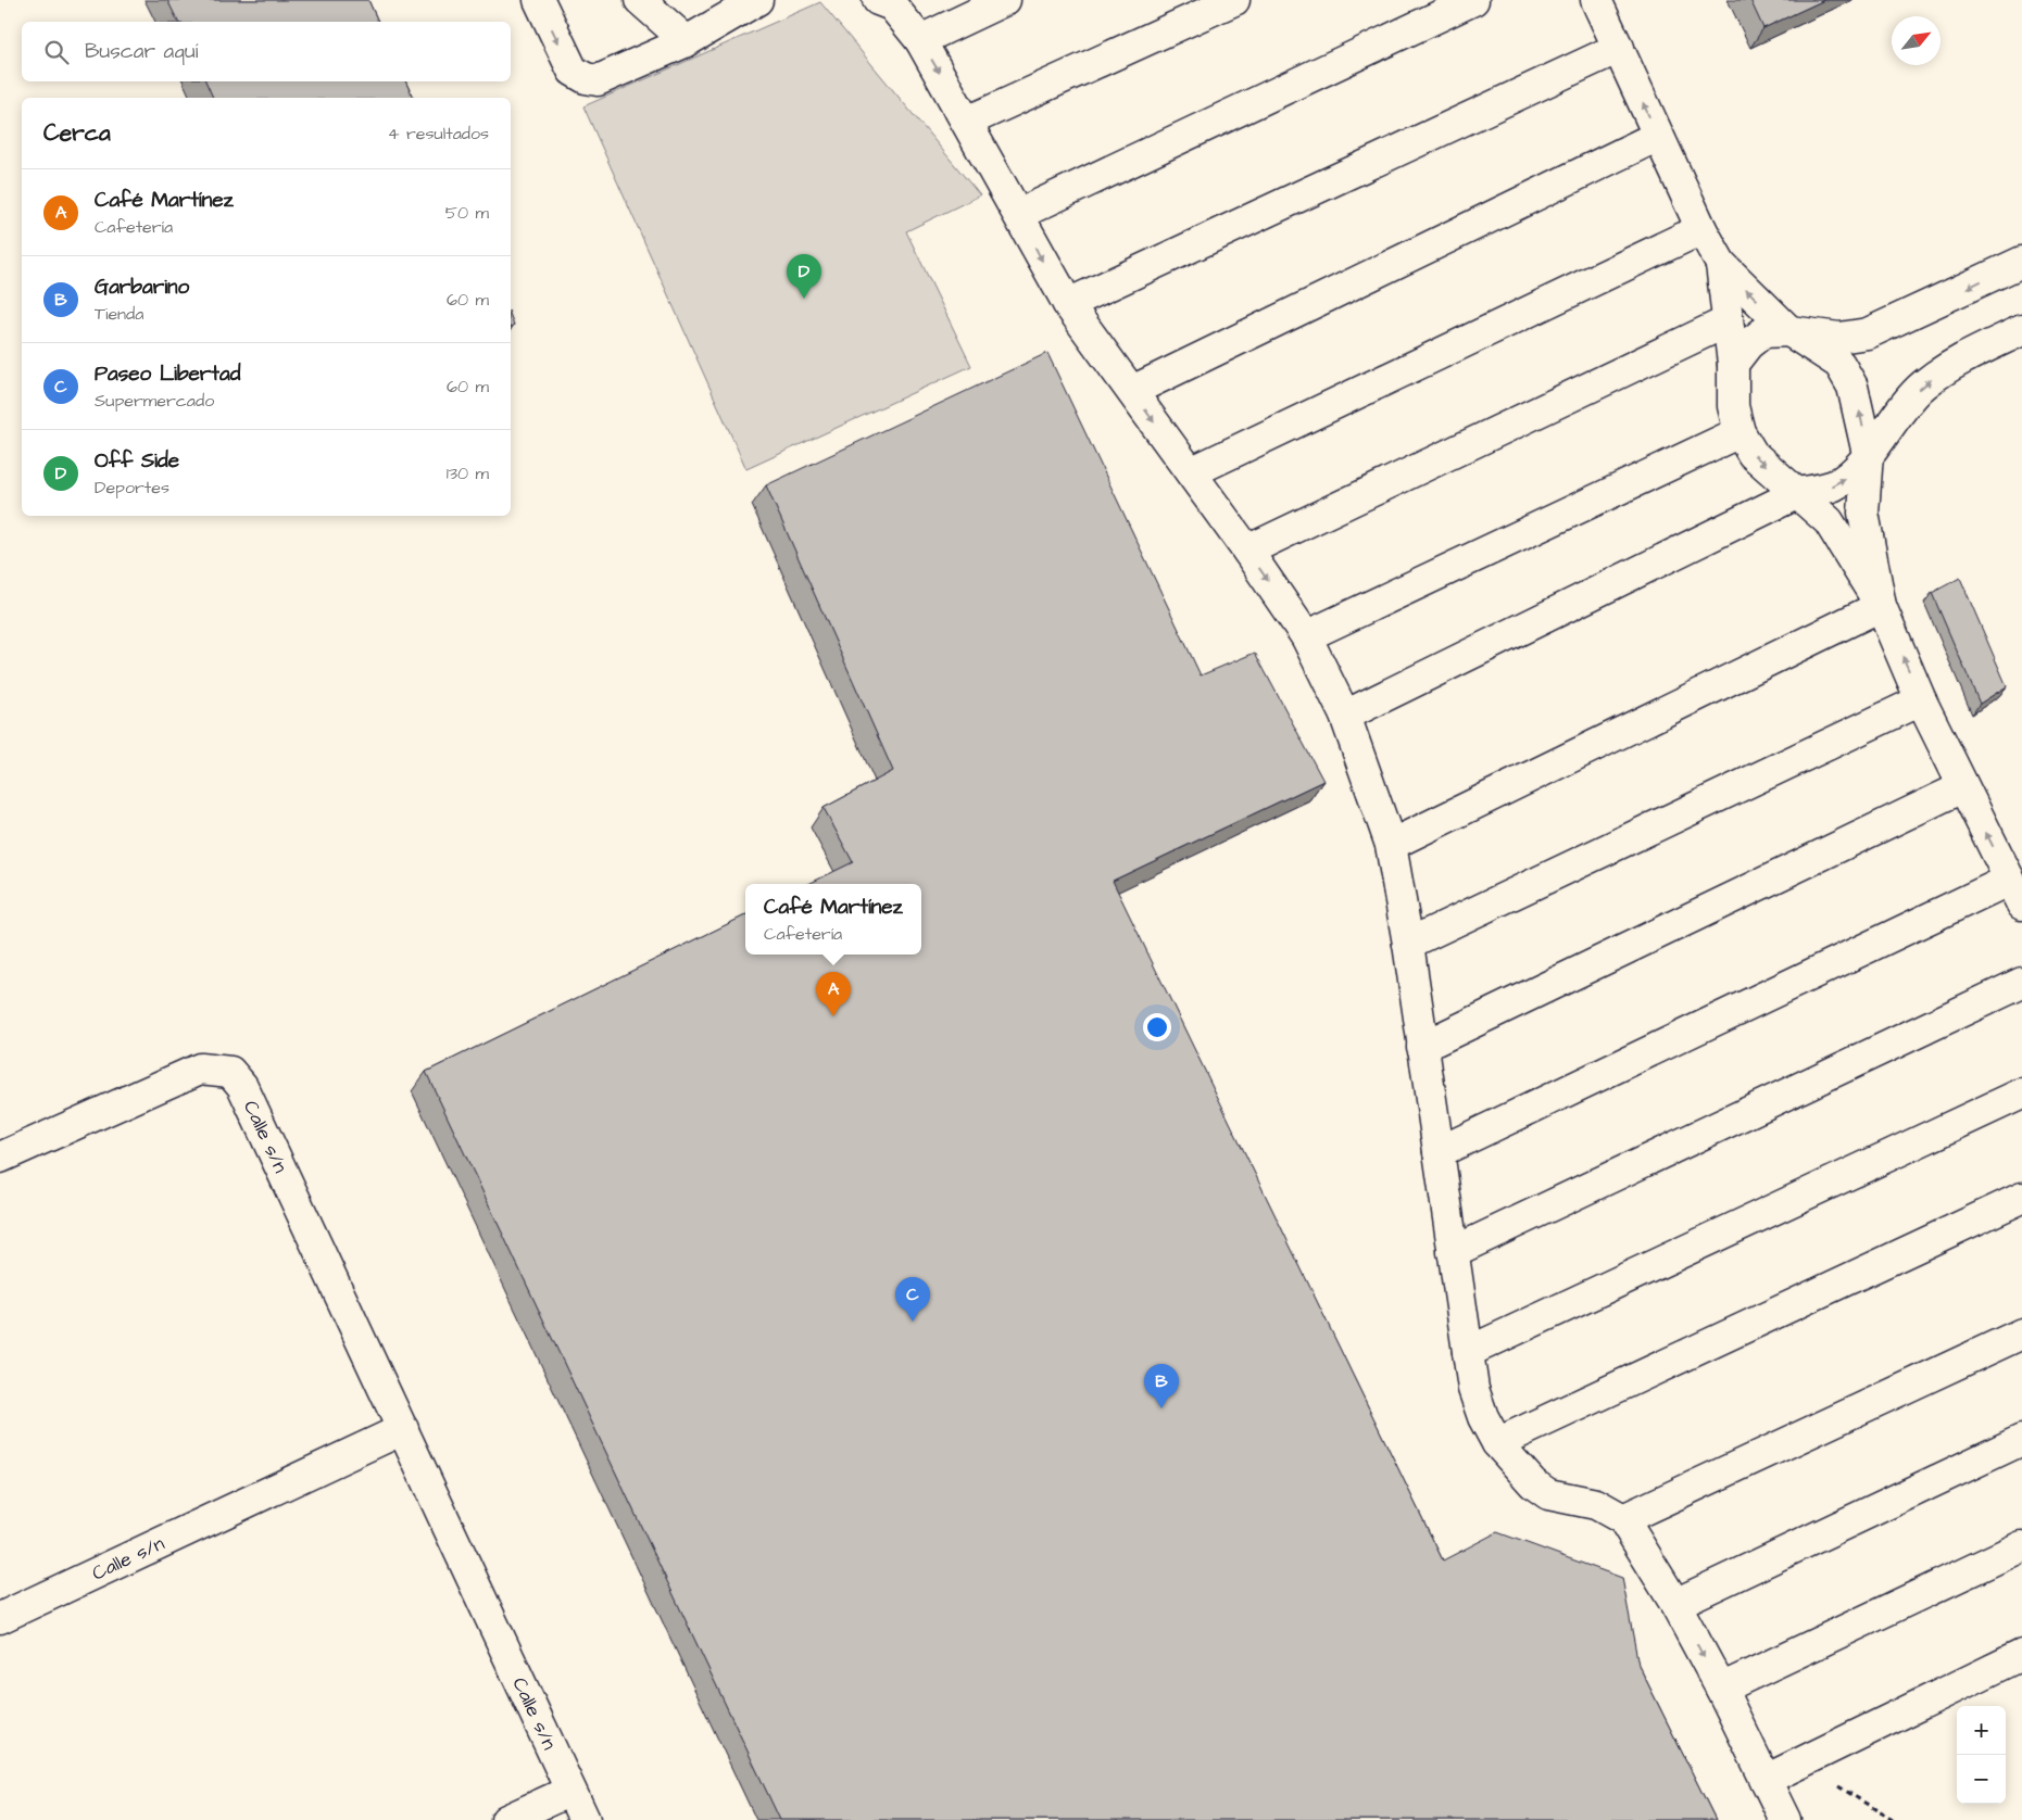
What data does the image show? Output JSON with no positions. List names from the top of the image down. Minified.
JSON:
{"streets":{"street":["Calle s/n"]},"north":"top right","page":{"search":"Buscar aquí","heading":["Cerca","4 resultados"],"list":[{"mark":"A","name":"Café Martínez","note":"Cafetería","value":"50 m"},{"mark":"B","name":"Garbarino","note":"Tienda","value":"60 m"},{"mark":"C","name":"Paseo Libertad","note":"Supermercado","value":"60 m"},{"mark":"D","name":"Off Side","note":"Deportes","value":"130 m"}],"pins":["D","A","C","B"],"popup":["Café Martínez","Cafetería"],"map_buttons":["+","−"]}}
